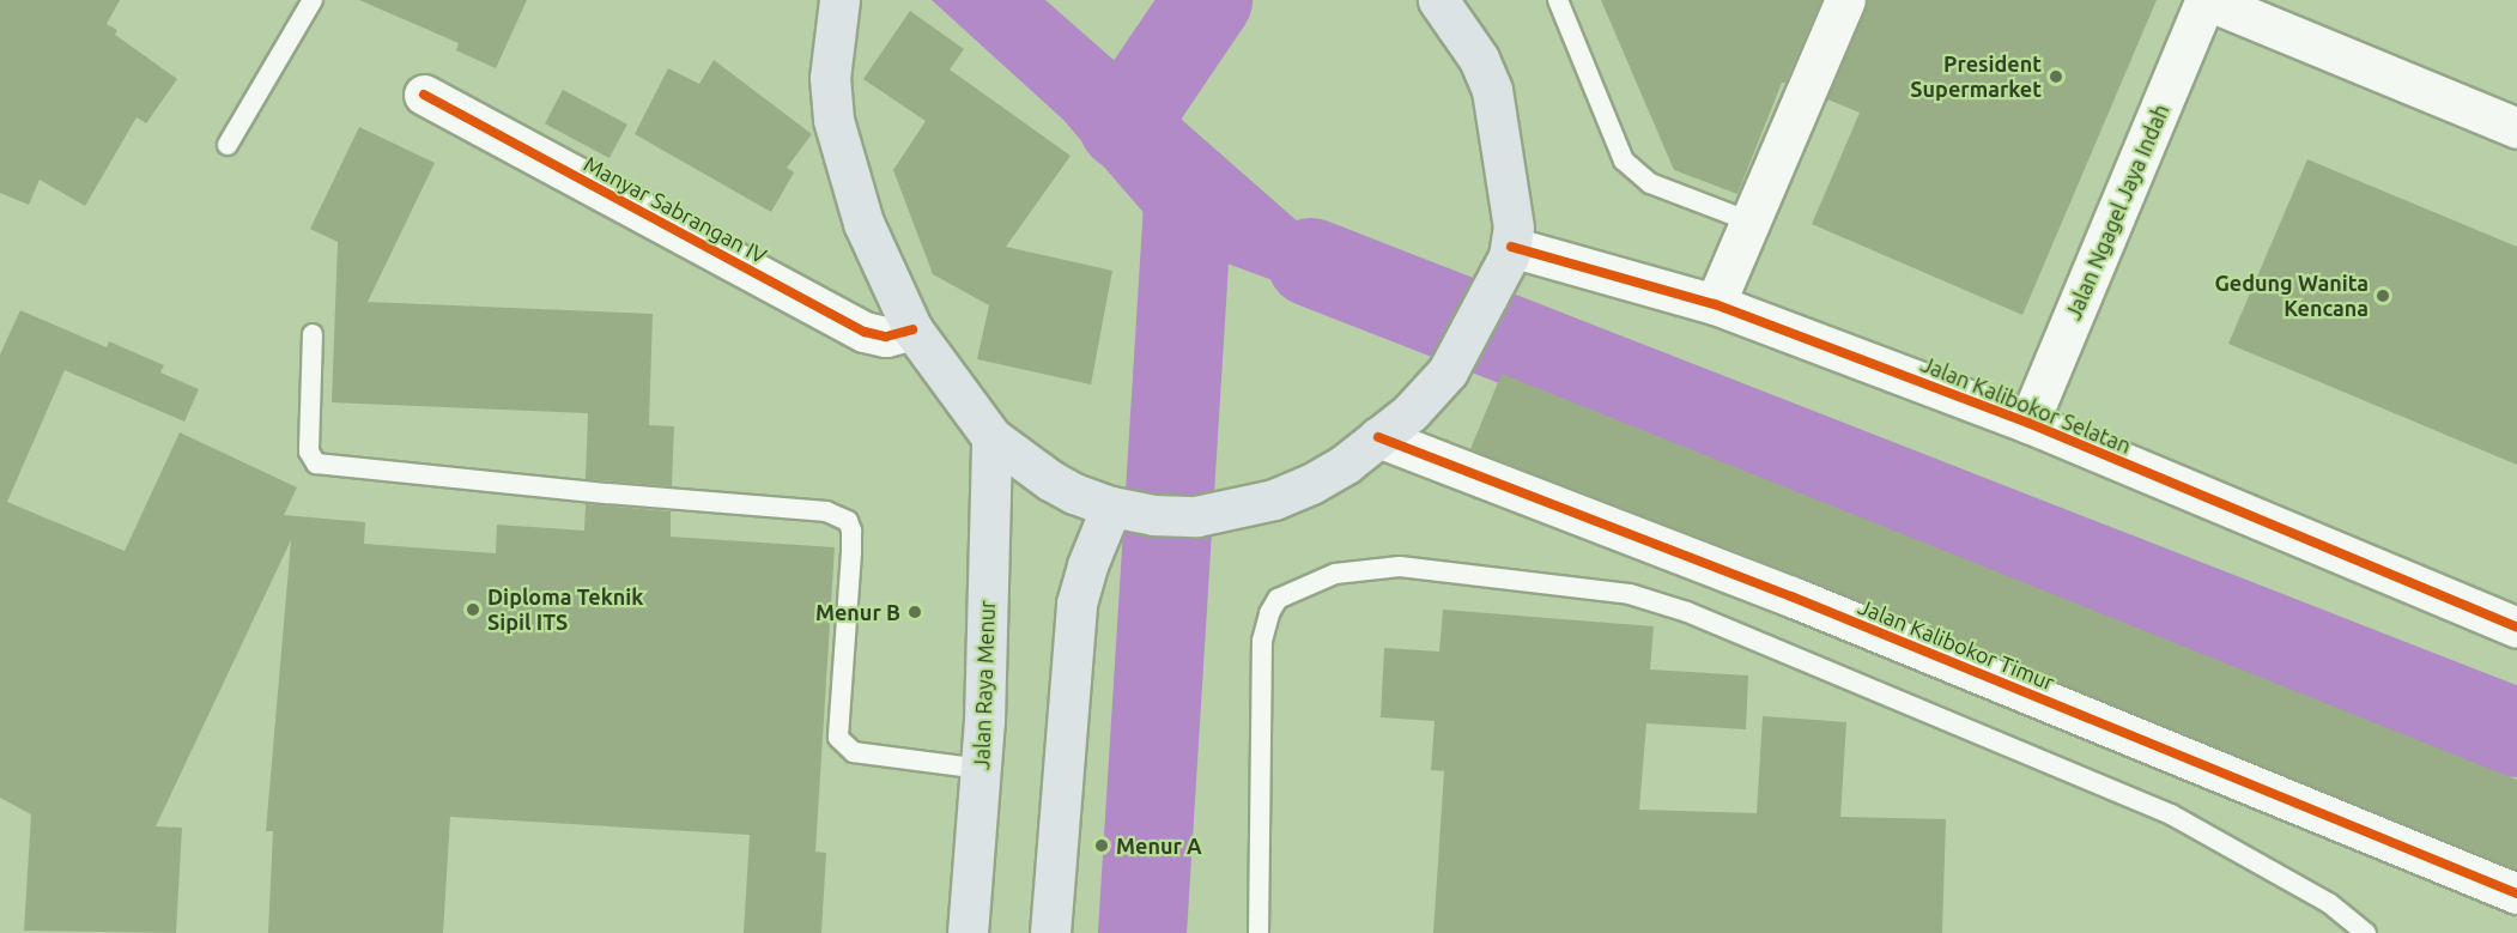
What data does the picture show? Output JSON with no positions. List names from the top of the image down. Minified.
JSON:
{"streets":{"main road":["Jalan Raya Menur"],"street":["Manyar Sabrangan IV","Jalan Ngagel Jaya Indah","Jalan Kalibokor Selatan","Jalan Kalibokor Timur"]},"crossings":[["Jalan Ngagel Jaya Indah","Jalan Kalibokor Selatan"]],"places":["President Supermarket","Gedung Wanita Kencana","Diploma Teknik Sipil ITS","Menur B","Menur A"]}
